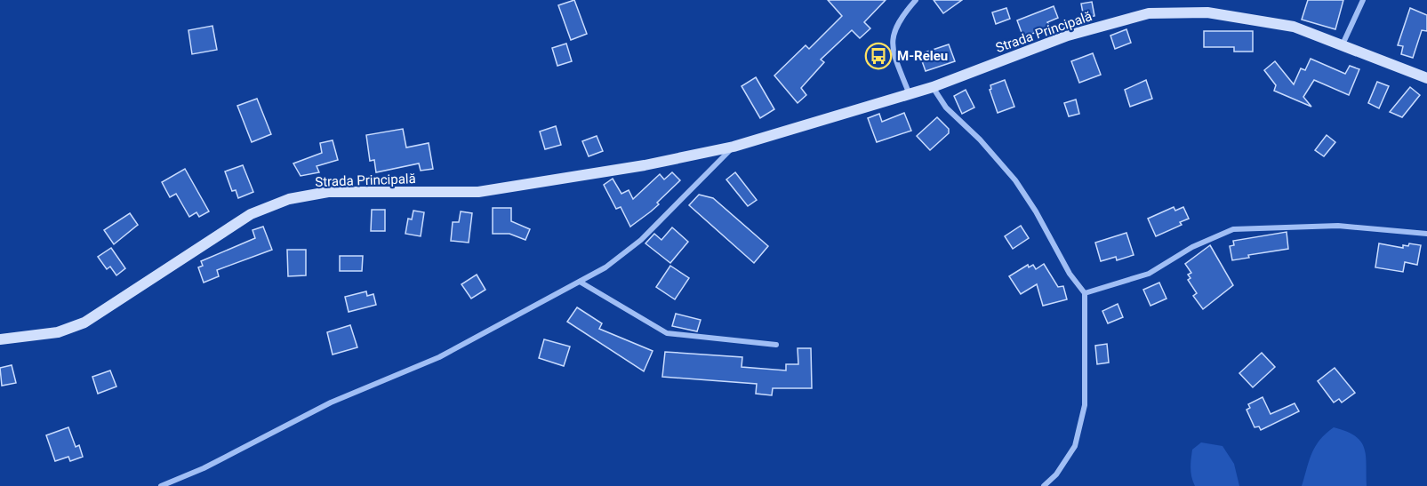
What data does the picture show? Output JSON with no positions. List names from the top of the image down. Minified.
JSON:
{"streets":{"street":["Strada Principală"]},"places":{"bus stop":["M-Releu"]}}
